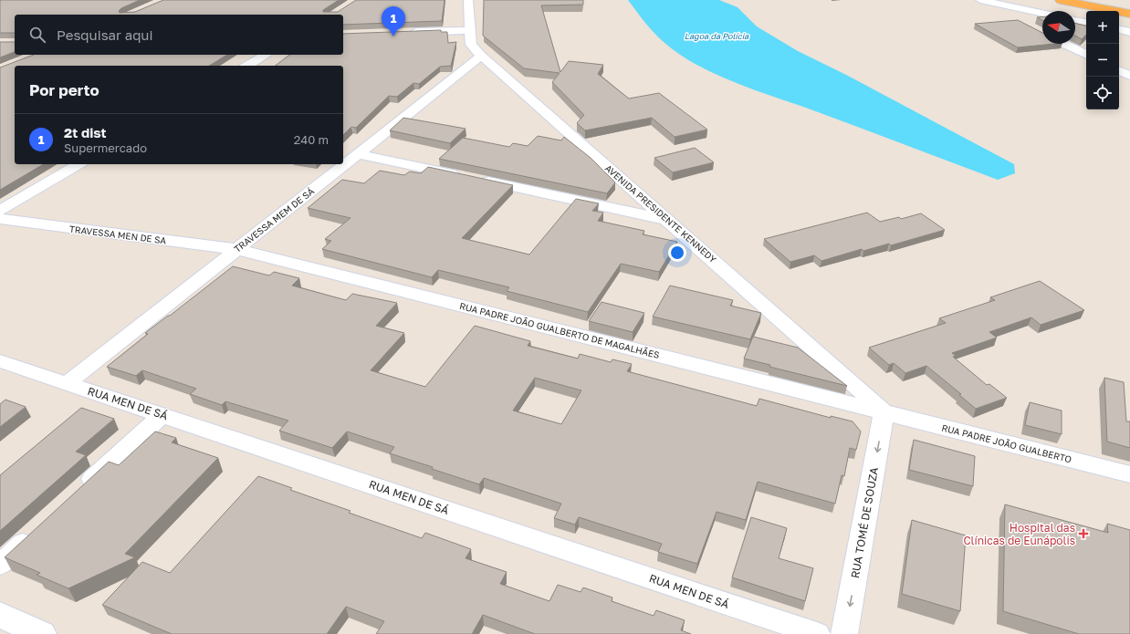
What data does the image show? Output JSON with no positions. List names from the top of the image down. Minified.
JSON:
{"streets":{"street":["AVENIDA PRESIDENTE KENNEDY","TRAVESSA MEM DE SÁ","TRAVESSA MEN DE SA","RUA PADRE JOÃO GUALBERTO DE MAGALHÃES","RUA MEN DE SÁ","RUA PADRE JOÃO GUALBERTO","RUA TOMÉ DE SOUZA"]},"crossings":[["AVENIDA PRESIDENTE KENNEDY","TRAVESSA MEM DE SÁ"],["AVENIDA PRESIDENTE KENNEDY","RUA PADRE JOÃO GUALBERTO DE MAGALHÃES"],["AVENIDA PRESIDENTE KENNEDY","RUA PADRE JOÃO GUALBERTO"],["AVENIDA PRESIDENTE KENNEDY","RUA TOMÉ DE SOUZA"],["TRAVESSA MEM DE SÁ","TRAVESSA MEN DE SA"],["TRAVESSA MEM DE SÁ","RUA PADRE JOÃO GUALBERTO DE MAGALHÃES"],["TRAVESSA MEM DE SÁ","RUA MEN DE SÁ"],["TRAVESSA MEN DE SA","RUA PADRE JOÃO GUALBERTO DE MAGALHÃES"],["RUA PADRE JOÃO GUALBERTO DE MAGALHÃES","RUA PADRE JOÃO GUALBERTO"],["RUA PADRE JOÃO GUALBERTO DE MAGALHÃES","RUA TOMÉ DE SOUZA"],["RUA PADRE JOÃO GUALBERTO","RUA TOMÉ DE SOUZA"]],"one_way":["RUA TOMÉ DE SOUZA"],"water":["Lagoa da Polícia"],"places":{"health":["Hospital das Clínicas de Eunápolis"]},"north":"left","page":{"pins":"1","map_buttons":["+","−"],"search":"Pesquisar aqui","heading":"Por perto","list":[{"mark":"1","name":"2t dist","note":"Supermercado","value":"240 m"}]}}
